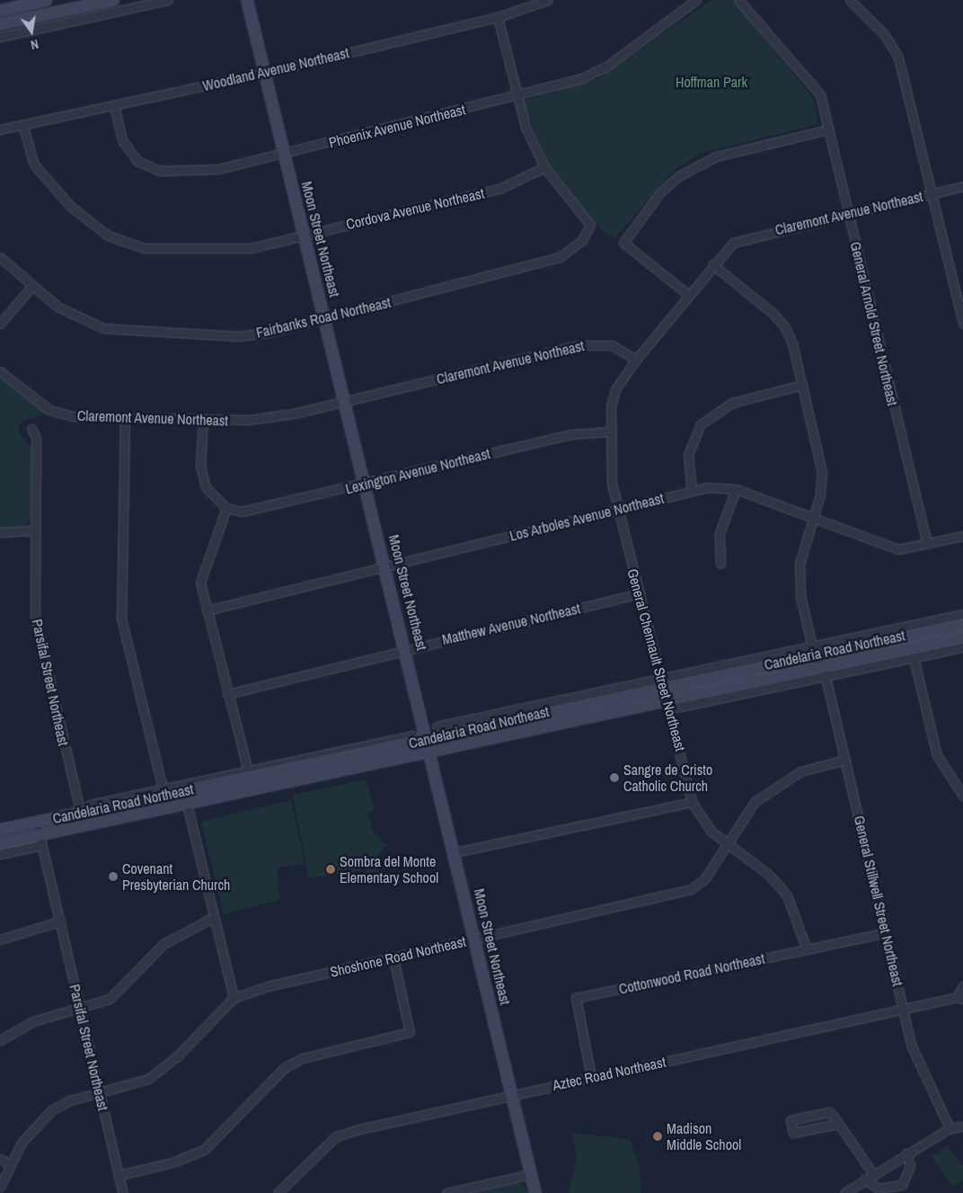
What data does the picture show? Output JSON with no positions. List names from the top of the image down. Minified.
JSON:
{"streets":{"main road":["Moon Street Northeast","Candelaria Road Northeast"],"street":["Woodland Avenue Northeast","Phoenix Avenue Northeast","Cordova Avenue Northeast","Claremont Avenue Northeast","Fairbanks Road Northeast","General Arnold Street Northeast","Lexington Avenue Northeast","Los Arboles Avenue Northeast","Matthew Avenue Northeast","General Chennault Street Northeast","Parsifal Street Northeast","General Stillwell Street Northeast","Shoshone Road Northeast","Cottonwood Road Northeast","Aztec Road Northeast"]},"crossings":[["Woodland Avenue Northeast","Phoenix Avenue Northeast"],["Woodland Avenue Northeast","Cordova Avenue Northeast"],["Woodland Avenue Northeast","Moon Street Northeast"],["Phoenix Avenue Northeast","Moon Street Northeast"],["Cordova Avenue Northeast","Moon Street Northeast"],["Cordova Avenue Northeast","Fairbanks Road Northeast"],["Claremont Avenue Northeast","Moon Street Northeast"],["Claremont Avenue Northeast","General Arnold Street Northeast"],["Claremont Avenue Northeast","General Chennault Street Northeast"],["Claremont Avenue Northeast","General Stillwell Street Northeast"],["Moon Street Northeast","Fairbanks Road Northeast"],["Moon Street Northeast","Lexington Avenue Northeast"],["Moon Street Northeast","Los Arboles Avenue Northeast"],["Moon Street Northeast","Matthew Avenue Northeast"],["Moon Street Northeast","Candelaria Road Northeast"],["Moon Street Northeast","Shoshone Road Northeast"],["Moon Street Northeast","Aztec Road Northeast"],["General Arnold Street Northeast","Los Arboles Avenue Northeast"],["Lexington Avenue Northeast","General Chennault Street Northeast"],["Los Arboles Avenue Northeast","General Chennault Street Northeast"],["Los Arboles Avenue Northeast","General Stillwell Street Northeast"],["Matthew Avenue Northeast","General Chennault Street Northeast"],["Candelaria Road Northeast","General Chennault Street Northeast"],["Candelaria Road Northeast","Parsifal Street Northeast"],["Candelaria Road Northeast","General Stillwell Street Northeast"],["General Chennault Street Northeast","Shoshone Road Northeast"],["General Chennault Street Northeast","Cottonwood Road Northeast"],["Parsifal Street Northeast","Shoshone Road Northeast"],["General Stillwell Street Northeast","Shoshone Road Northeast"],["General Stillwell Street Northeast","Cottonwood Road Northeast"],["General Stillwell Street Northeast","Aztec Road Northeast"],["Cottonwood Road Northeast","Aztec Road Northeast"]],"parks":["Hoffman Park"],"places":["Sangre de Cristo Catholic Church","Sombra del Monte Elementary School","Covenant Presbyterian Church","Madison Middle School"],"north":"bottom"}
